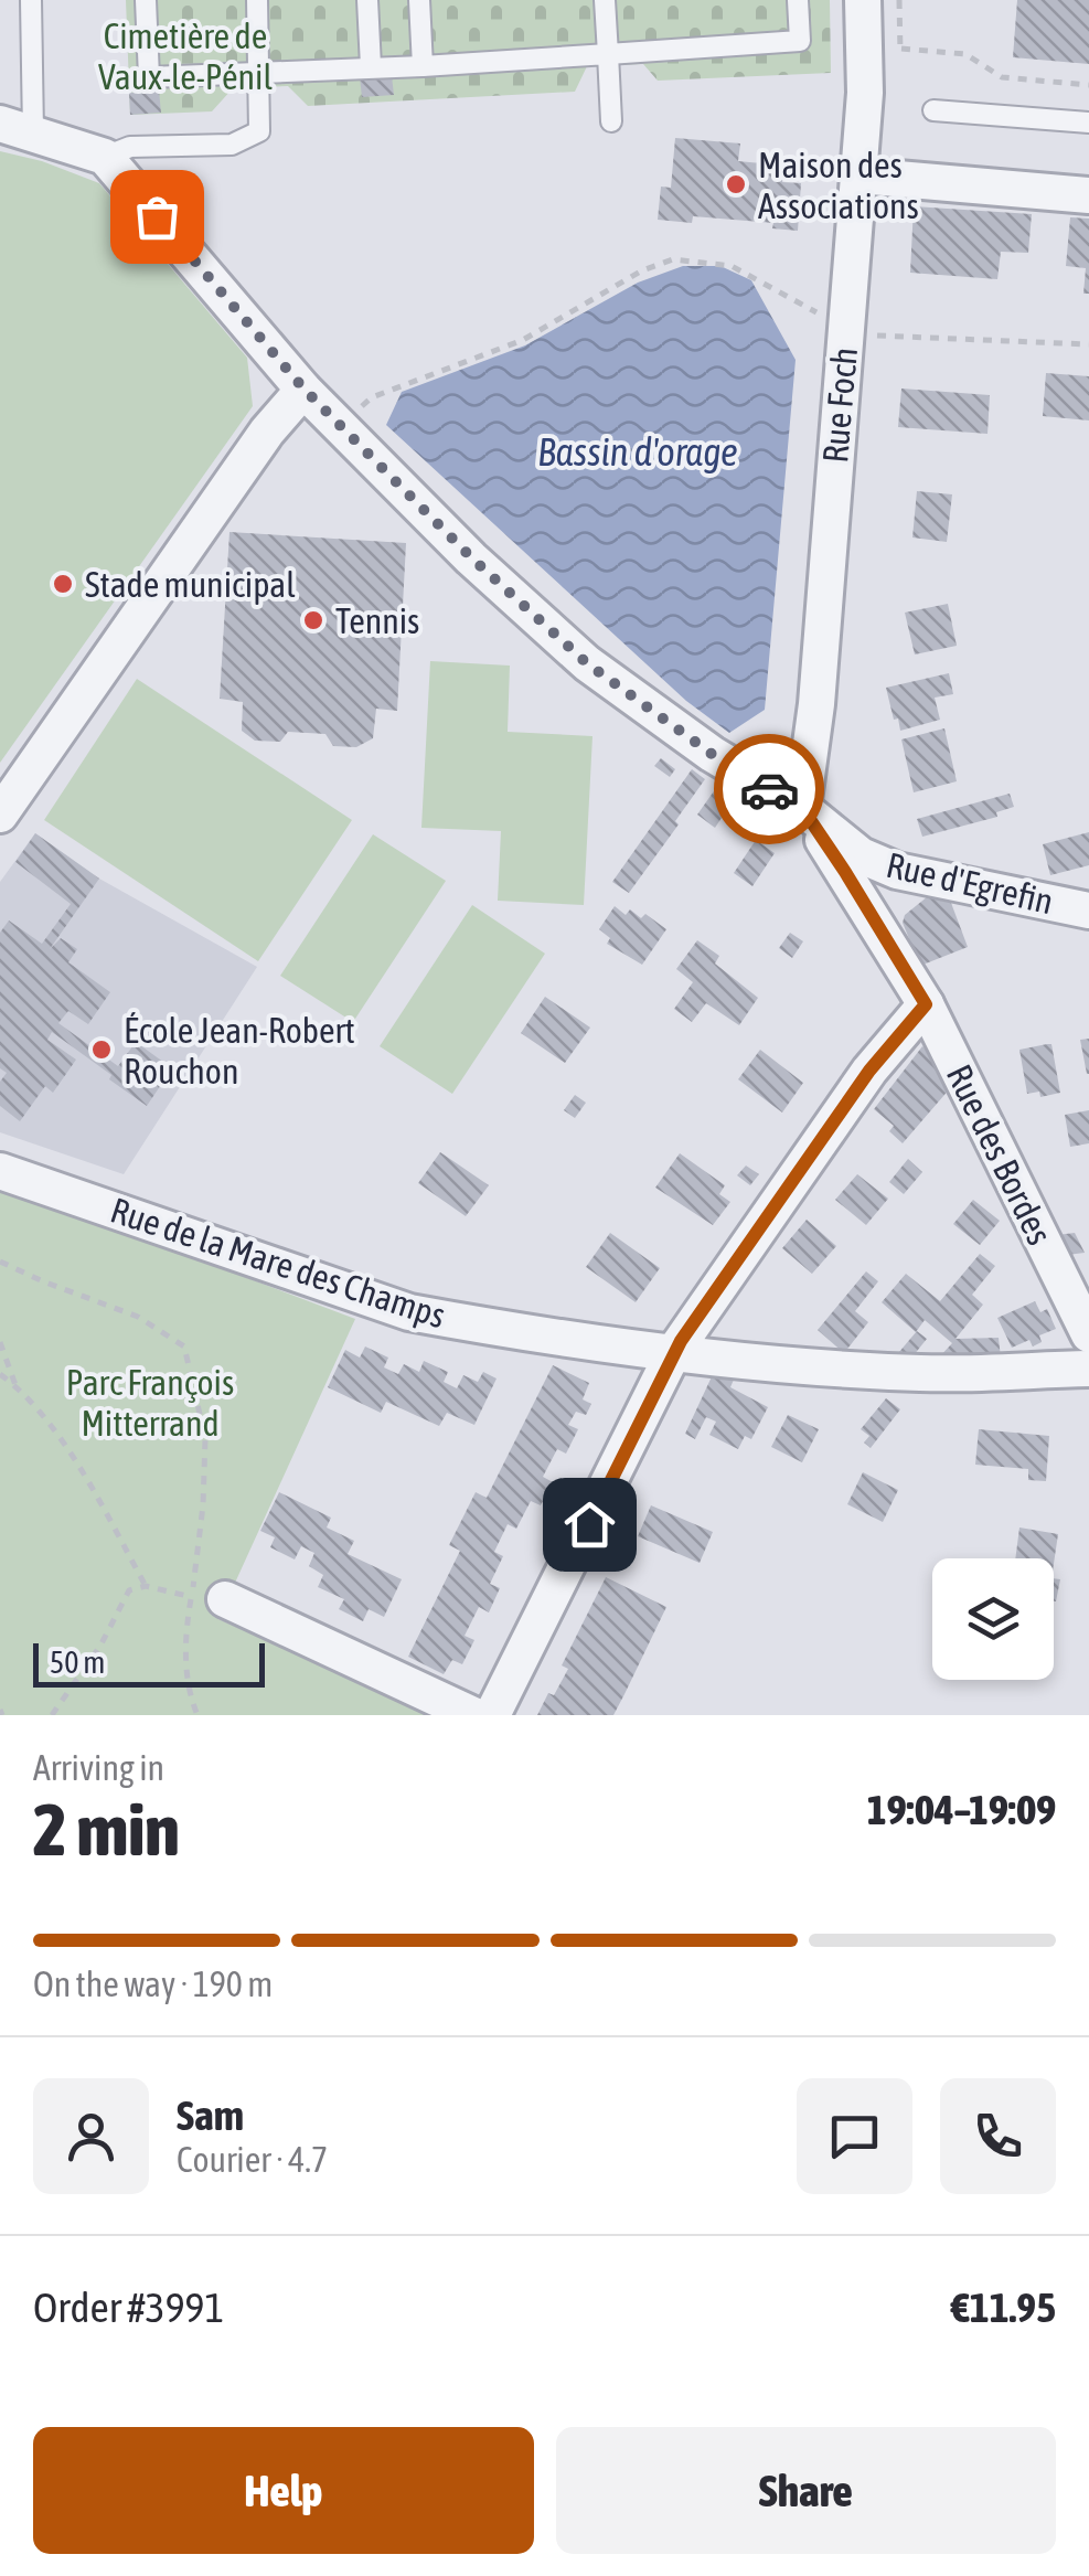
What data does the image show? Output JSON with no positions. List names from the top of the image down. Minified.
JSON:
{"streets":{"street":["Rue Foch","Rue d'Egrefin","Rue des Bordes","Rue de la Mare des Champs"]},"crossings":[["Rue Foch","Rue d'Egrefin"],["Rue Foch","Rue des Bordes"],["Rue d'Egrefin","Rue des Bordes"]],"water":["Bassin d'orage"],"parks":["Cimetière de Vaux-le-Pénil","Parc François Mitterrand"],"places":["Maison des Associations","Stade municipal","Tennis","École Jean-Robert Rouchon"],"scale_bar":"50 m","page":{"scale":"50 m","heading":["2 min","Arriving in","19:04–19:09"],"panel":["Sam","Courier · 4.7","Order #3991","€11.95"],"bar":"On the way · 190 m","buttons":["Help","Share"]}}
